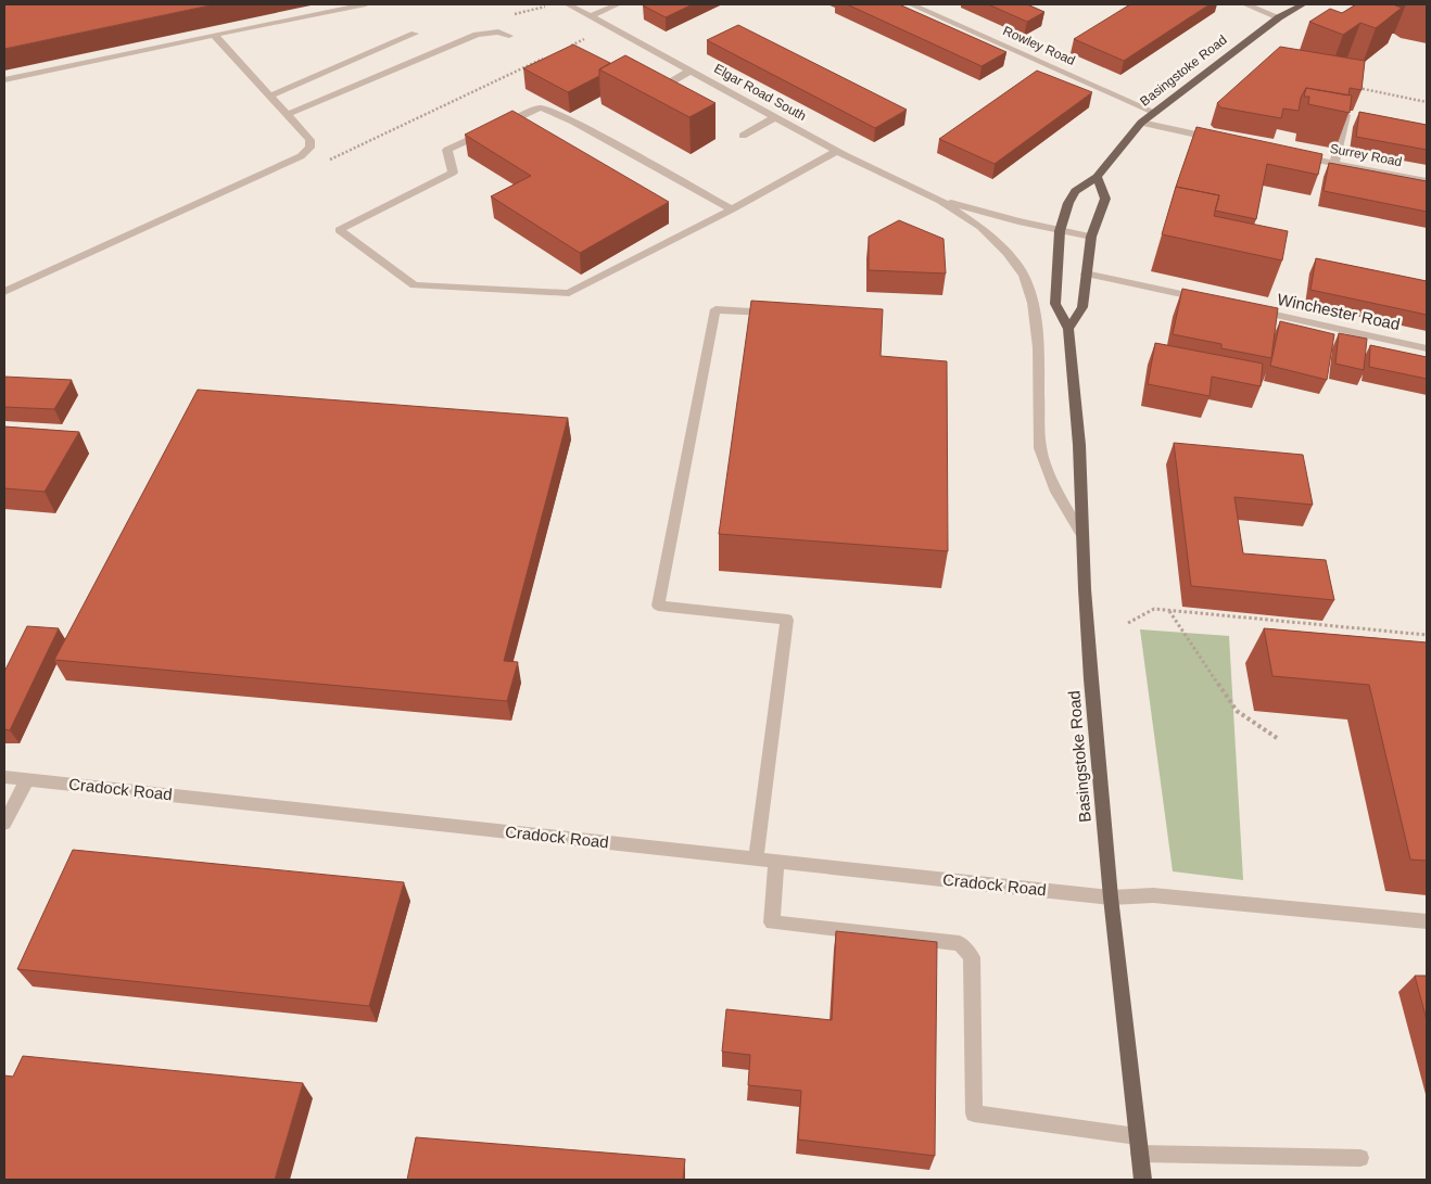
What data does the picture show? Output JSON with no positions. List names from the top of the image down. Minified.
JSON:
{"streets":{"main road":["Basingstoke Road"],"street":["Rowley Road","Elgar Road South","Surrey Road","Winchester Road","Cradock Road"]},"crossings":[["Rowley Road","Basingstoke Road"],["Basingstoke Road","Elgar Road South"],["Basingstoke Road","Cradock Road"]]}
